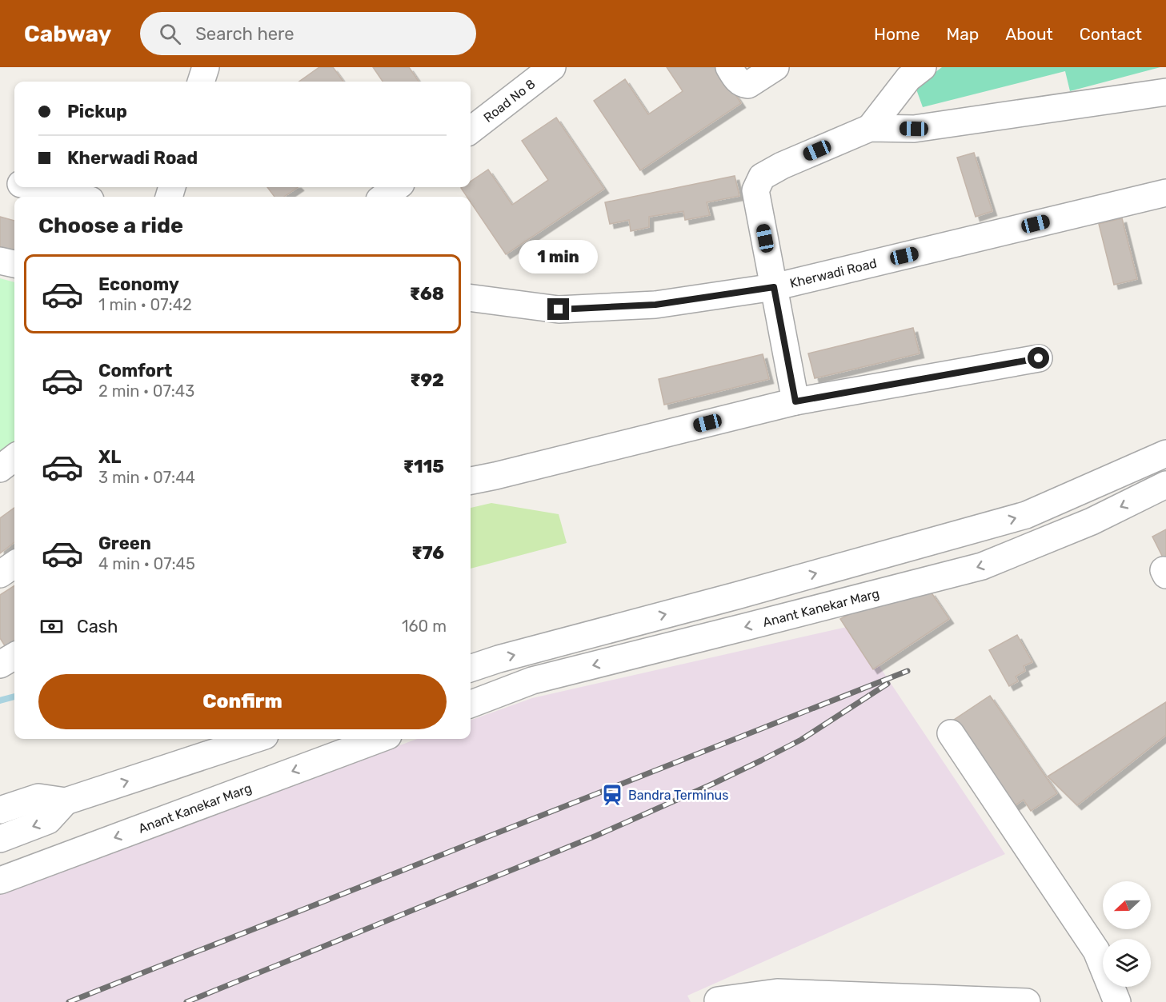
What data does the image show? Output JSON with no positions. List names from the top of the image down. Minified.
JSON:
{"streets":{"street":["Road No 8","Kherwadi Road","Anant Kanekar Marg"]},"places":{"station":["Bandra Terminus"]},"north":"left","page":{"header":"Cabway","search":"Search here","nav":["Home","Map","About","Contact"],"banner":["Pickup","Kherwadi Road"],"heading":"Choose a ride","bubble":"1 min","list":[{"name":"Economy","note":"1 min · 07:42","value":"₹68"},{"name":"Comfort","note":"2 min · 07:43","value":"₹92"},{"name":"XL","note":"3 min · 07:44","value":"₹115"},{"name":"Green","note":"4 min · 07:45","value":"₹76"}],"pay":["Cash","160 m"],"buttons":"Confirm"}}
